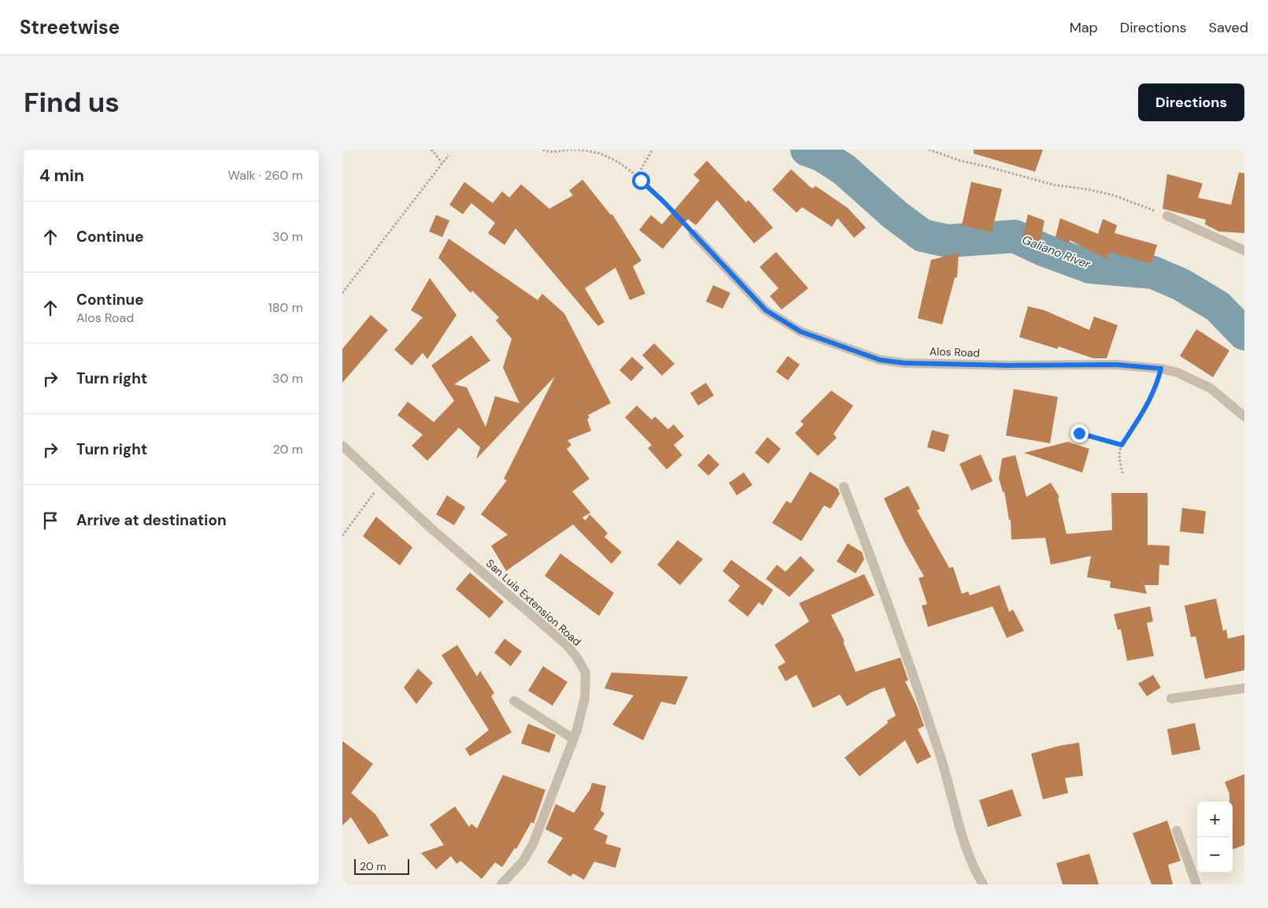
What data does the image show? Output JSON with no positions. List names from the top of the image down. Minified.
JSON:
{"streets":{"street":["Alos Road","San Luis Extension Road"]},"water":["Galiano River"],"scale_bar":"20 m","page":{"header":"Streetwise","nav":["Map","Directions","Saved"],"buttons":"Directions","title":"Find us","heading":["4 min","Walk · 260 m"],"list":[["Continue","30 m"],["Continue","Alos Road","180 m"],["Turn right","30 m"],["Turn right","20 m"],"Arrive at destination"],"map_buttons":["+","−"],"scale":"20 m"}}
